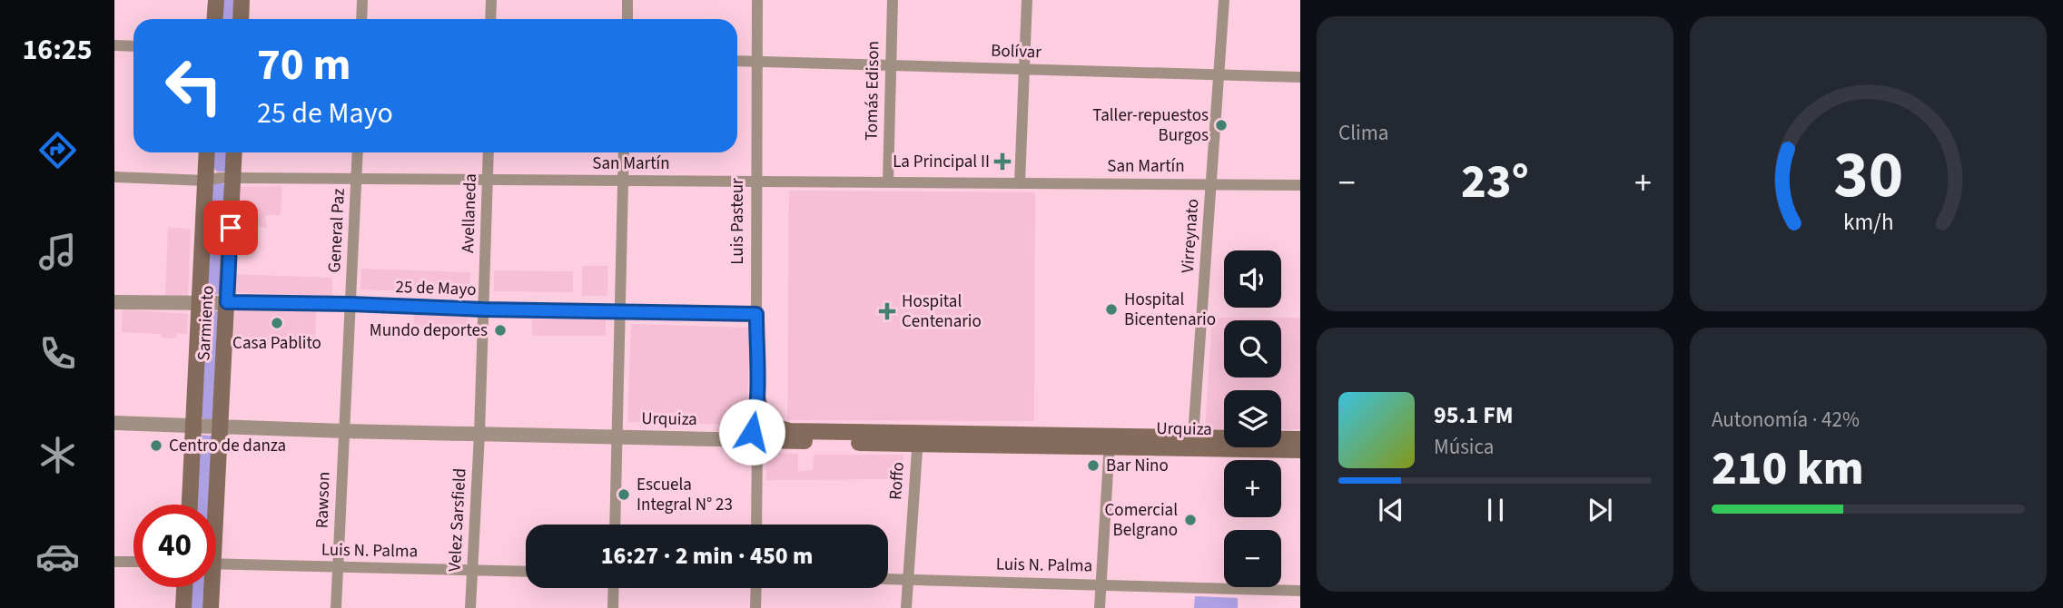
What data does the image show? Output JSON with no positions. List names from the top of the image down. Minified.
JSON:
{"streets":{"main road":["Sarmiento","Urquiza"],"street":["Bolívar","Tomás Edison","San Martín","Avellaneda","Luis Pasteur","General Paz","Virreynato","25 de Mayo","Roffo","Rawson","Velez Sarsfield","Luis N. Palma"]},"crossings":[["Bolívar","Tomás Edison"],["Bolívar","Luis Pasteur"],["Bolívar","Virreynato"],["Tomás Edison","San Martín"],["San Martín","Avellaneda"],["San Martín","Luis Pasteur"],["San Martín","General Paz"],["San Martín","Virreynato"],["San Martín","Sarmiento"],["Avellaneda","25 de Mayo"],["Avellaneda","Urquiza"],["Avellaneda","Velez Sarsfield"],["Luis Pasteur","25 de Mayo"],["Luis Pasteur","Urquiza"],["General Paz","25 de Mayo"],["General Paz","Urquiza"],["General Paz","Rawson"],["Virreynato","Urquiza"],["25 de Mayo","Sarmiento"],["Sarmiento","Urquiza"],["Urquiza","Roffo"],["Urquiza","Rawson"],["Urquiza","Velez Sarsfield"],["Roffo","Luis N. Palma"],["Rawson","Luis N. Palma"],["Velez Sarsfield","Luis N. Palma"]],"places":{"other":["Taller-repuestos Burgos","Hospital Bicentenario","Casa Pablito","Mundo deportes","Centro de danza","Bar Nino","Escuela Integral N° 23","Comercial Belgrano"],"health":["La Principal II","Hospital Centenario"]},"page":{"tabs":"16:25","tile":["Clima",["Autonomía · 42%","210 km"]],"turn":["70 m","25 de Mayo"],"heat":["−","23°","+"],"map_buttons":["+","−"],"song":["95.1 FM","Música"],"limit":"40","trip":"16:27 · 2 min · 450 m","gauge":["30","km/h"]}}
